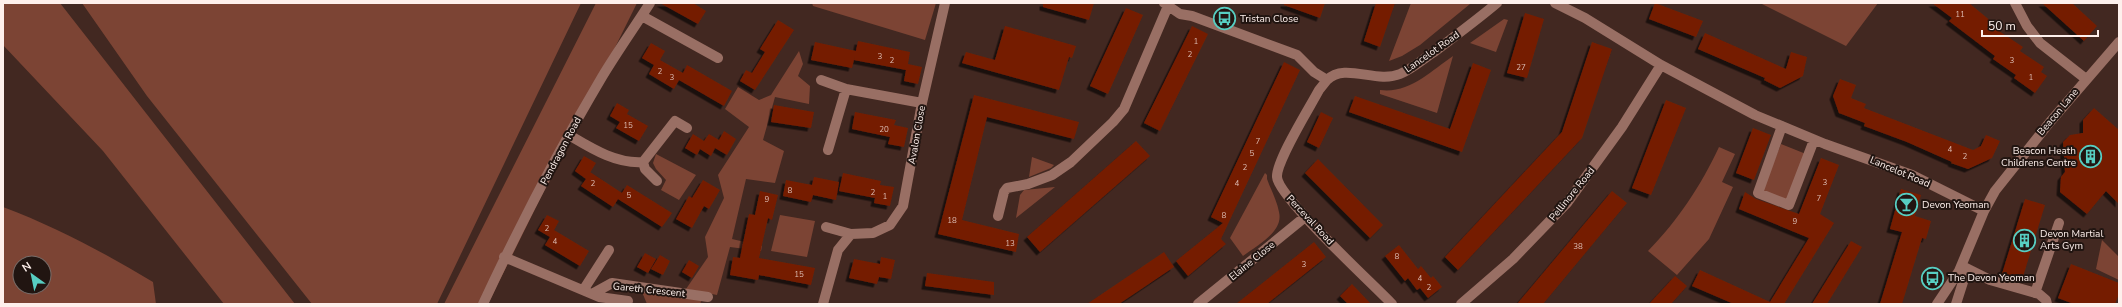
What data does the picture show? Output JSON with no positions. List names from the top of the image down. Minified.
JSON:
{"streets":{"street":["Lancelot Road","Beacon Lane","Avalon Close","Pendragon Road","Pellinore Road","Perceval Road","Elaine Close","Gareth Crescent"]},"crossings":[["Lancelot Road","Beacon Lane"],["Lancelot Road","Pellinore Road"],["Lancelot Road","Perceval Road"],["Pendragon Road","Gareth Crescent"],["Perceval Road","Elaine Close"]],"places":{"bus stop":["Tristan Close","The Devon Yeoman"],"building":["Beacon Heath Childrens Centre","Devon Martial Arts Gym"],"bar":["Devon Yeoman"]},"house_numbers":["11","1","2","3","2","3","27","2","3","1","15","20","7","4","5","2","2","3","2","4","8","2","5","1","7","9","8","18","9","2","4","13","38","8","3","15","4","2"],"scale_bar":"50 m","north":"top left"}
